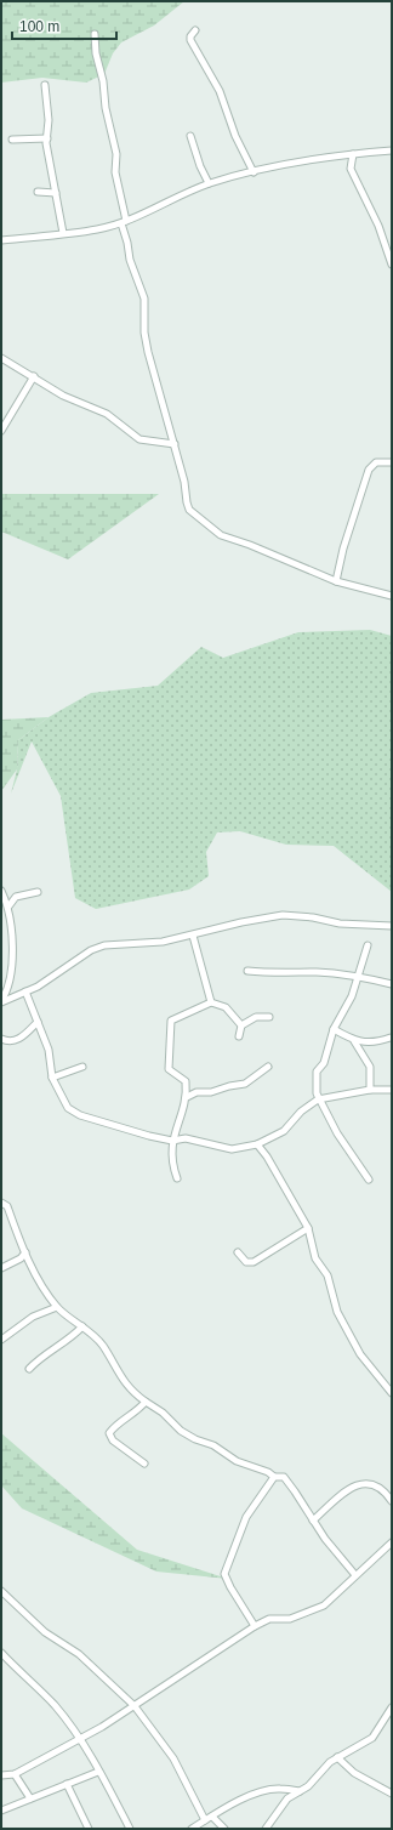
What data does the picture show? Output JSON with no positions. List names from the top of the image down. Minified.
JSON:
{"scale_bar":"100 m"}
